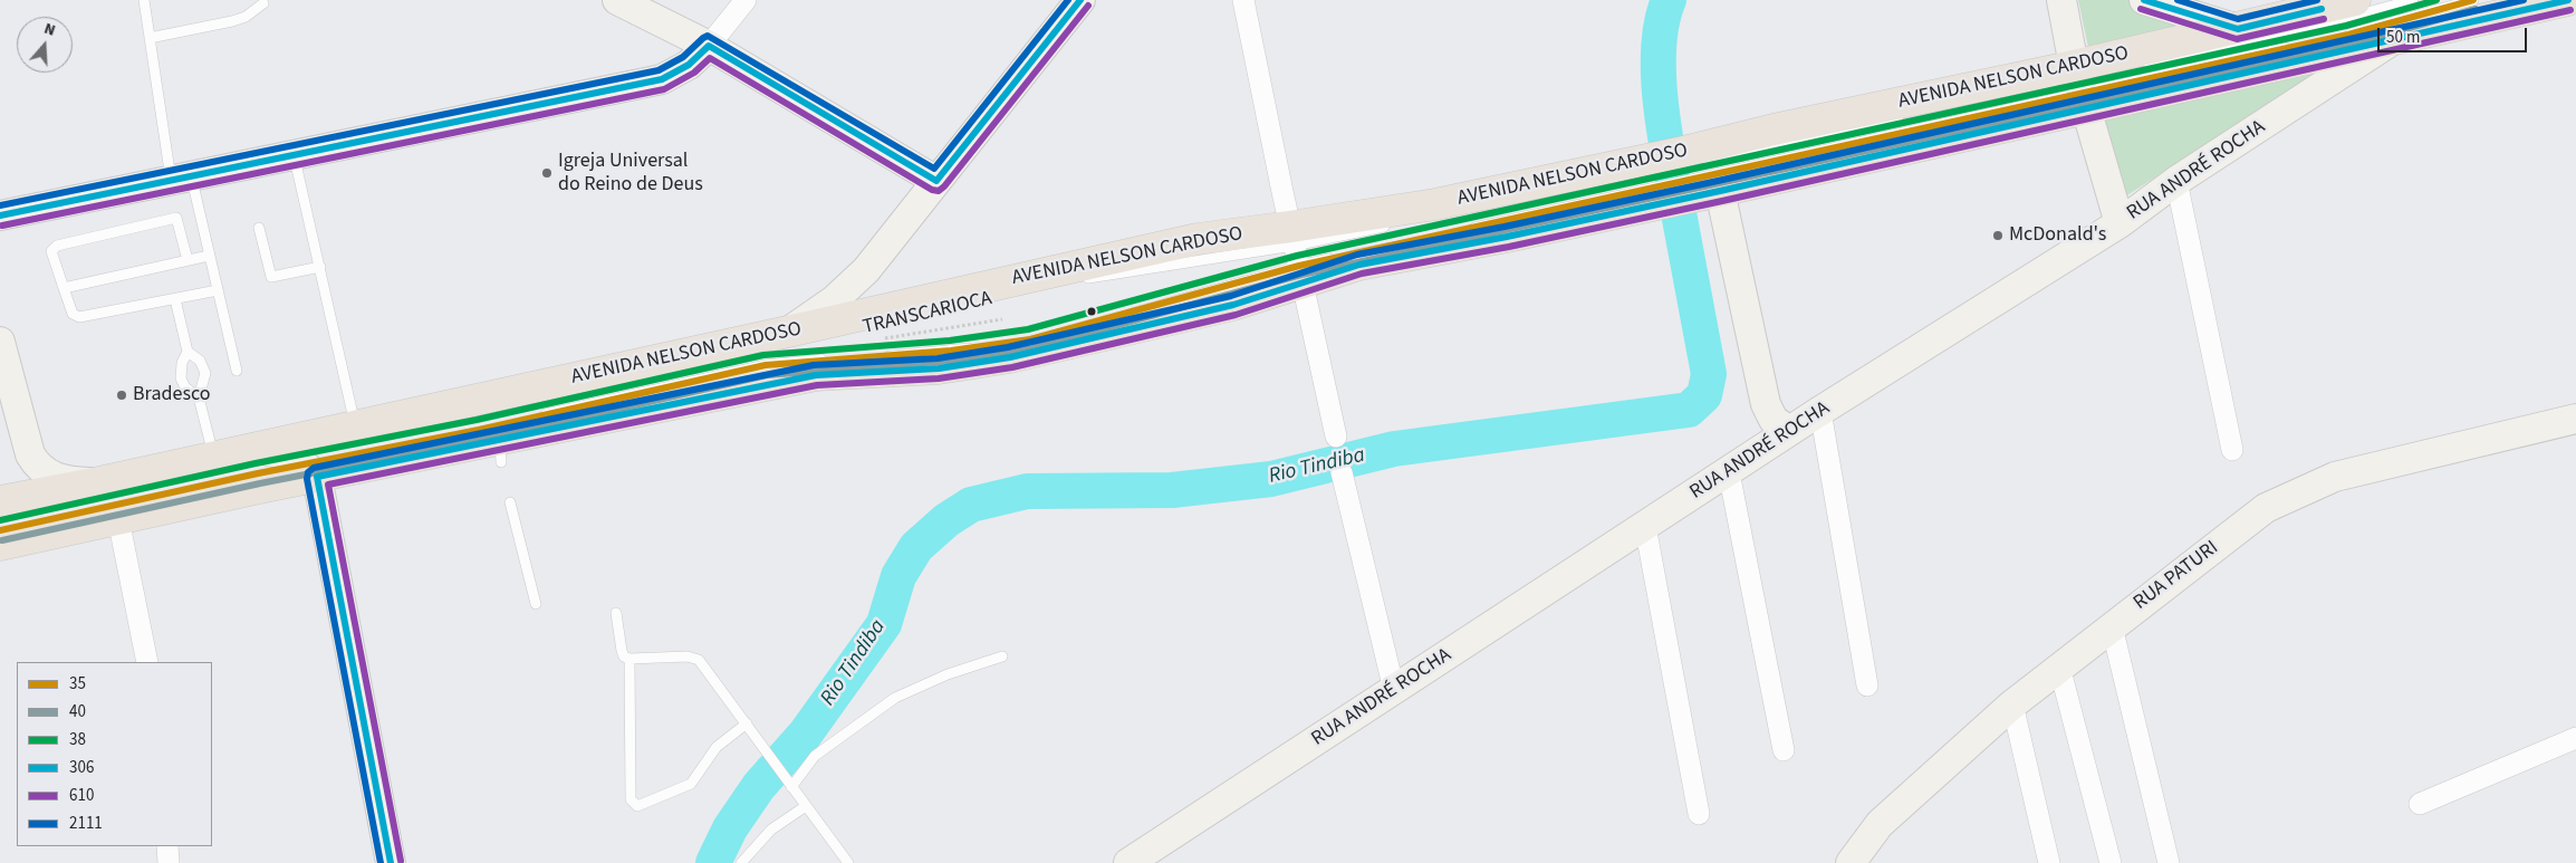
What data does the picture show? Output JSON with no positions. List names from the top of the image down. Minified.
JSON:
{"streets":{"main road":["AVENIDA NELSON CARDOSO","RUA ANDRÉ ROCHA","RUA PATURI"],"lane":["TRANSCARIOCA"]},"crossings":[["AVENIDA NELSON CARDOSO","RUA ANDRÉ ROCHA"],["AVENIDA NELSON CARDOSO","TRANSCARIOCA"]],"water":["Rio Tindiba"],"places":["Igreja Universal do Reino de Deus","McDonald's","Bradesco"],"lines":["transit line 35","transit line 38","transit line 306","transit line 2111","transit line 610","transit line 40"],"legend":["35","40","38","306","610","2111"],"scale_bar":"50 m","north":"top"}
